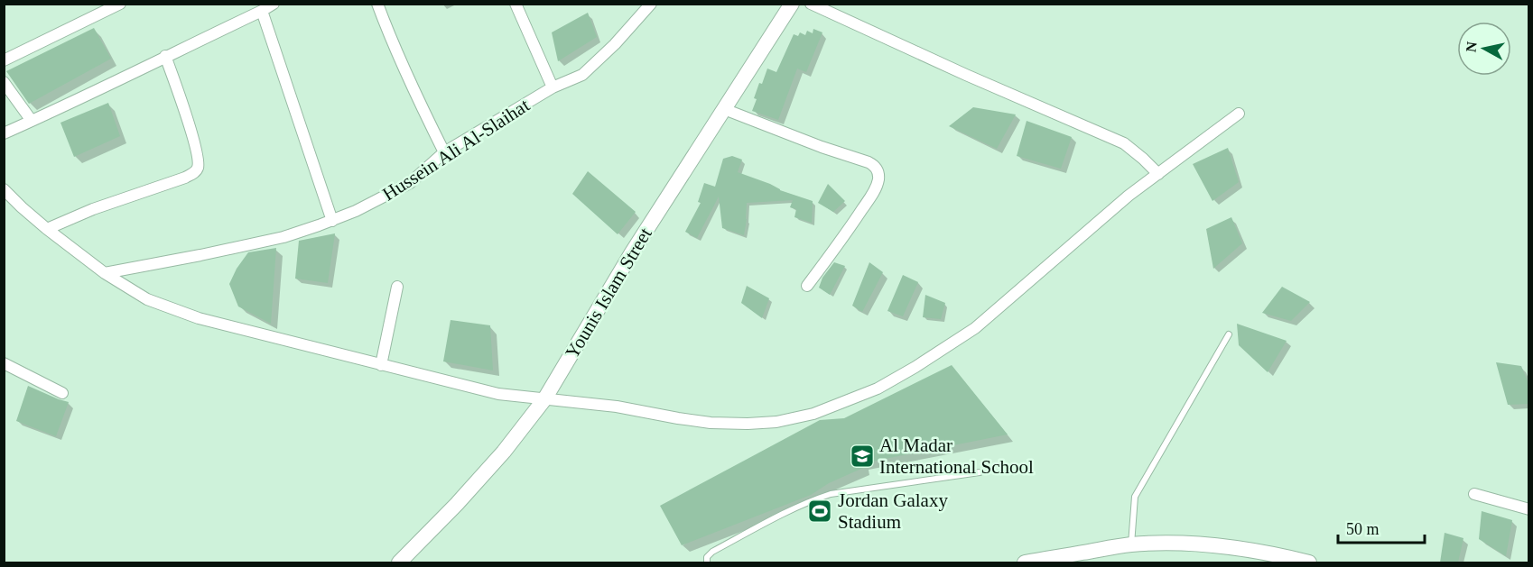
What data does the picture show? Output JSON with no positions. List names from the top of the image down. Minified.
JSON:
{"streets":{"street":["Hussein Ali Al-Slaihat","Younis Islam Street"]},"places":{"school or university":["Al Madar International School"],"sports":["Jordan Galaxy Stadium"]},"scale_bar":"50 m","north":"left"}
